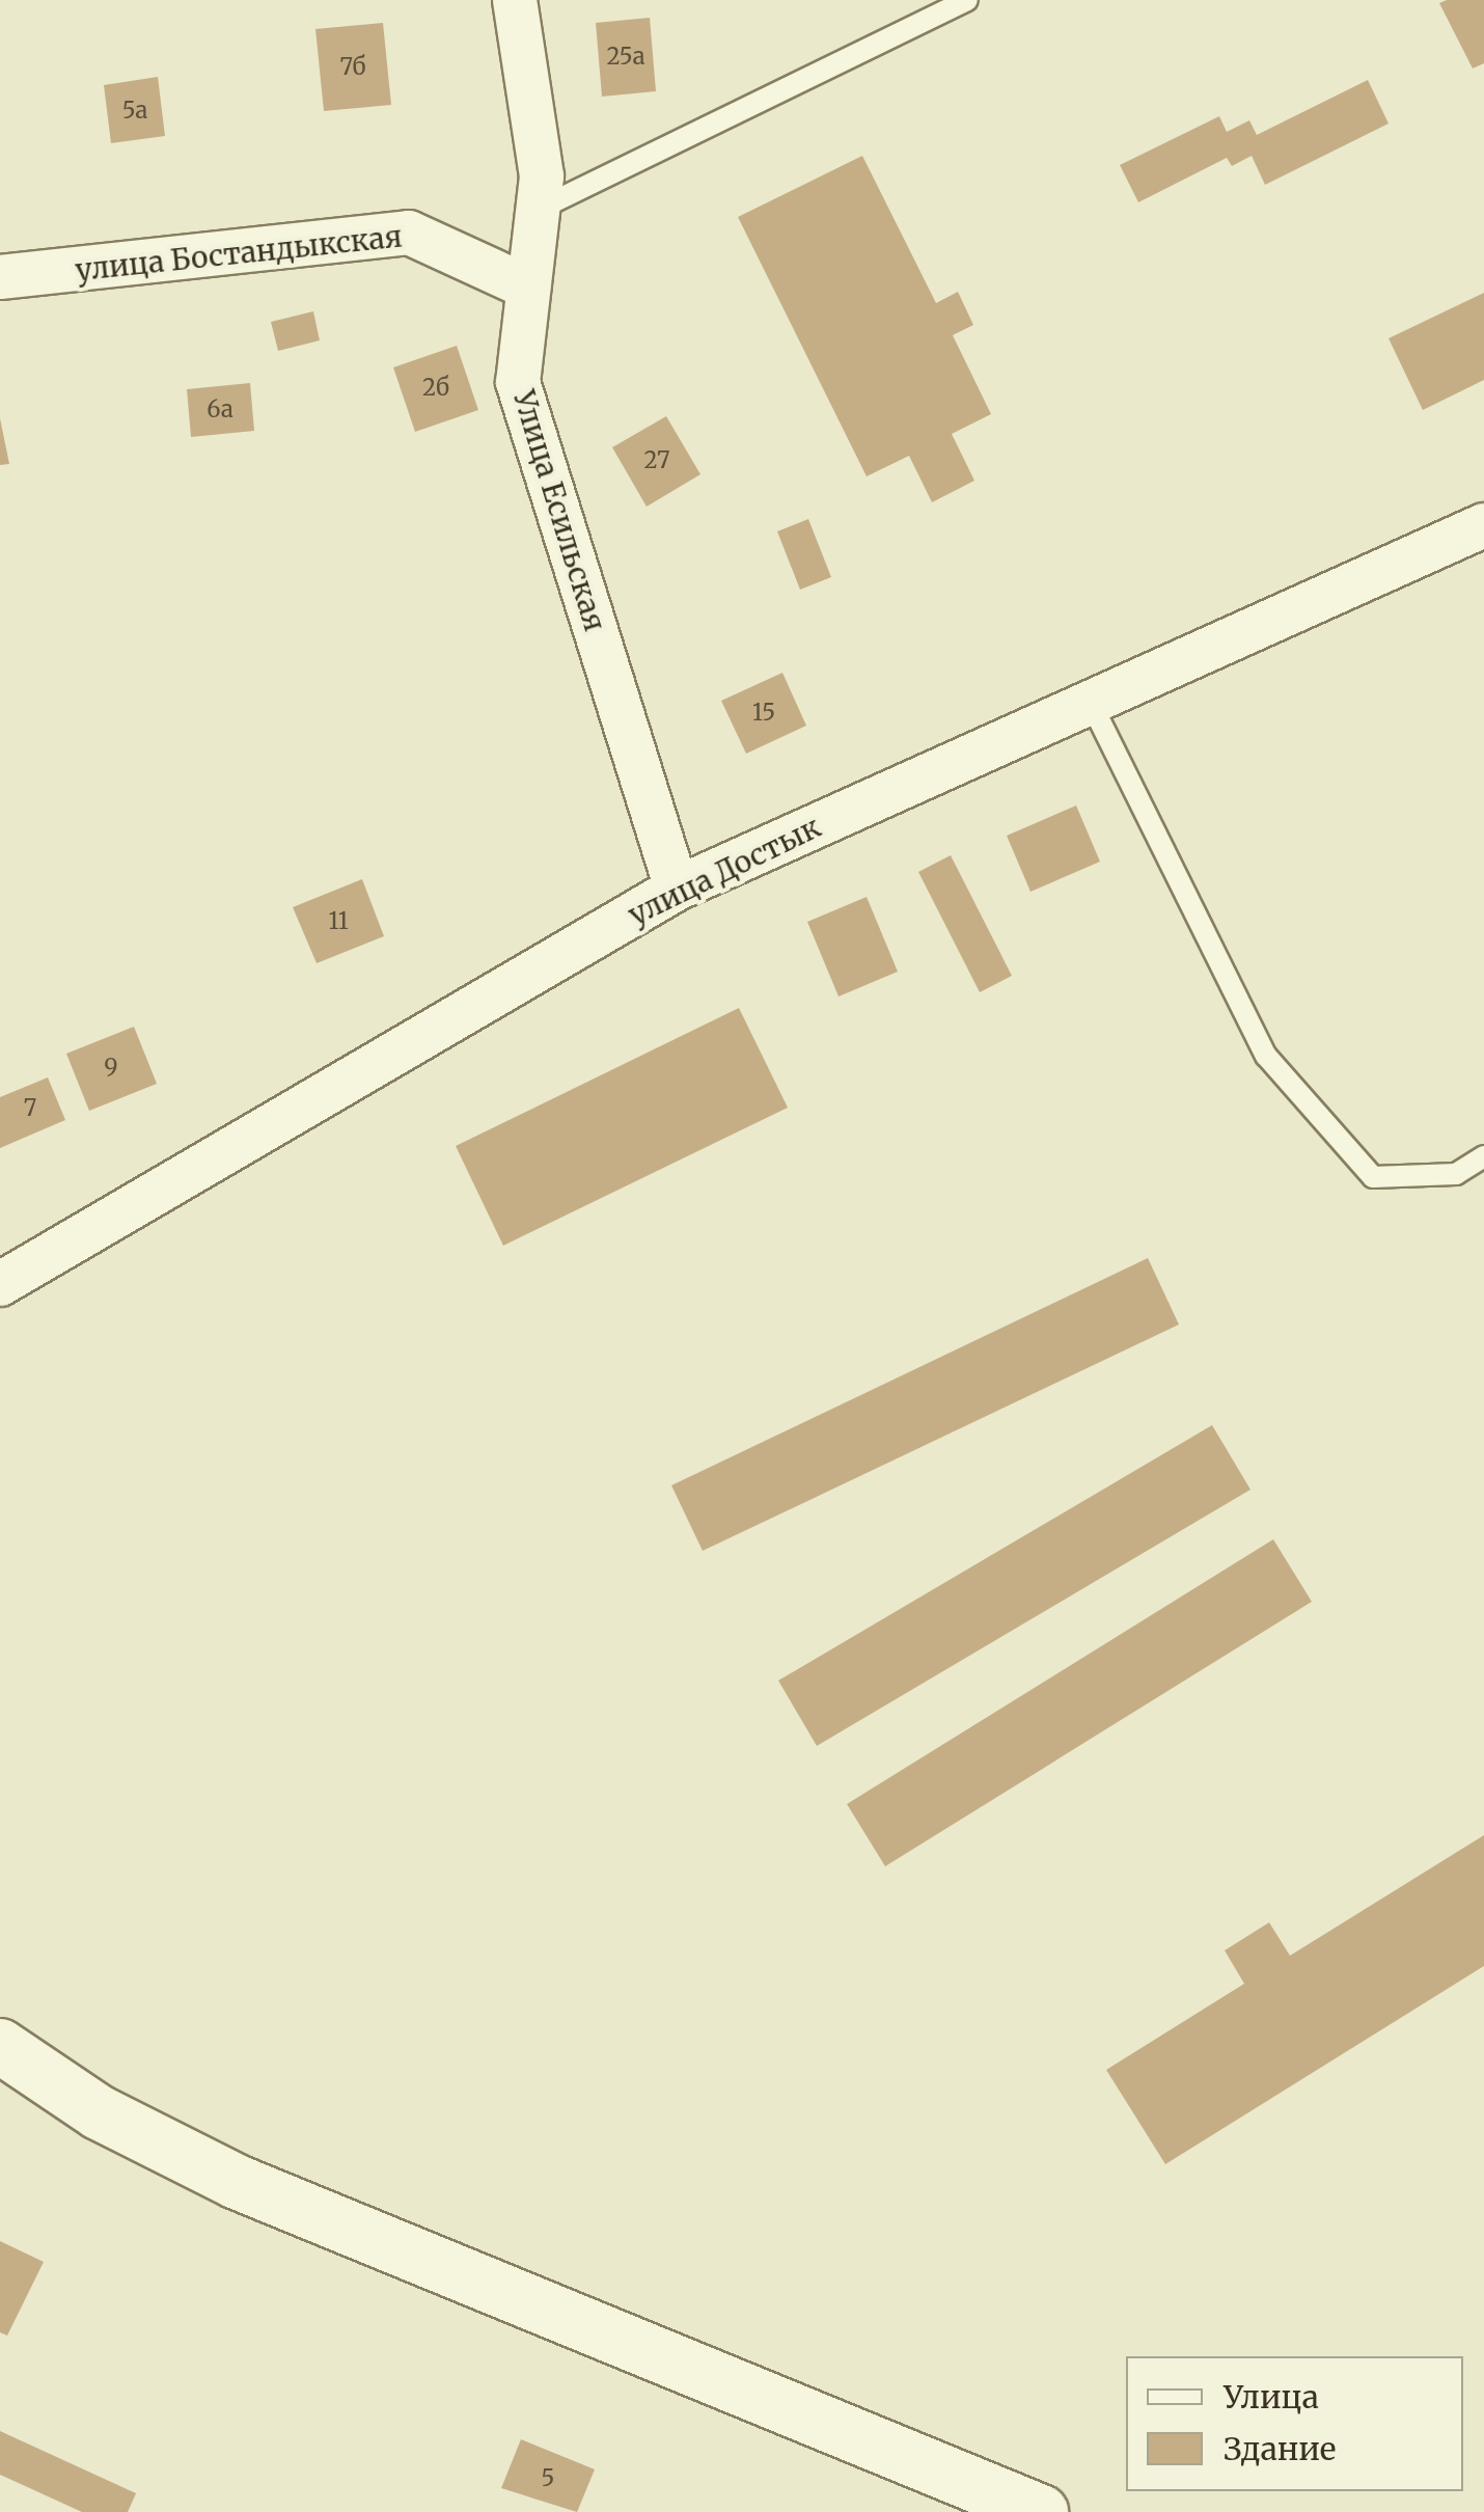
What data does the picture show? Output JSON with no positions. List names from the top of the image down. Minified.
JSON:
{"streets":{"street":["улица Бостандыкская","Улица Есильская","улица Достык"]},"crossings":[["улица Бостандыкская","Улица Есильская"],["Улица Есильская","улица Достык"]],"house_numbers":["25а","7б","5а","2б","6а","27","15","11","9","7","5"],"legend":["Улица","Здание"]}
